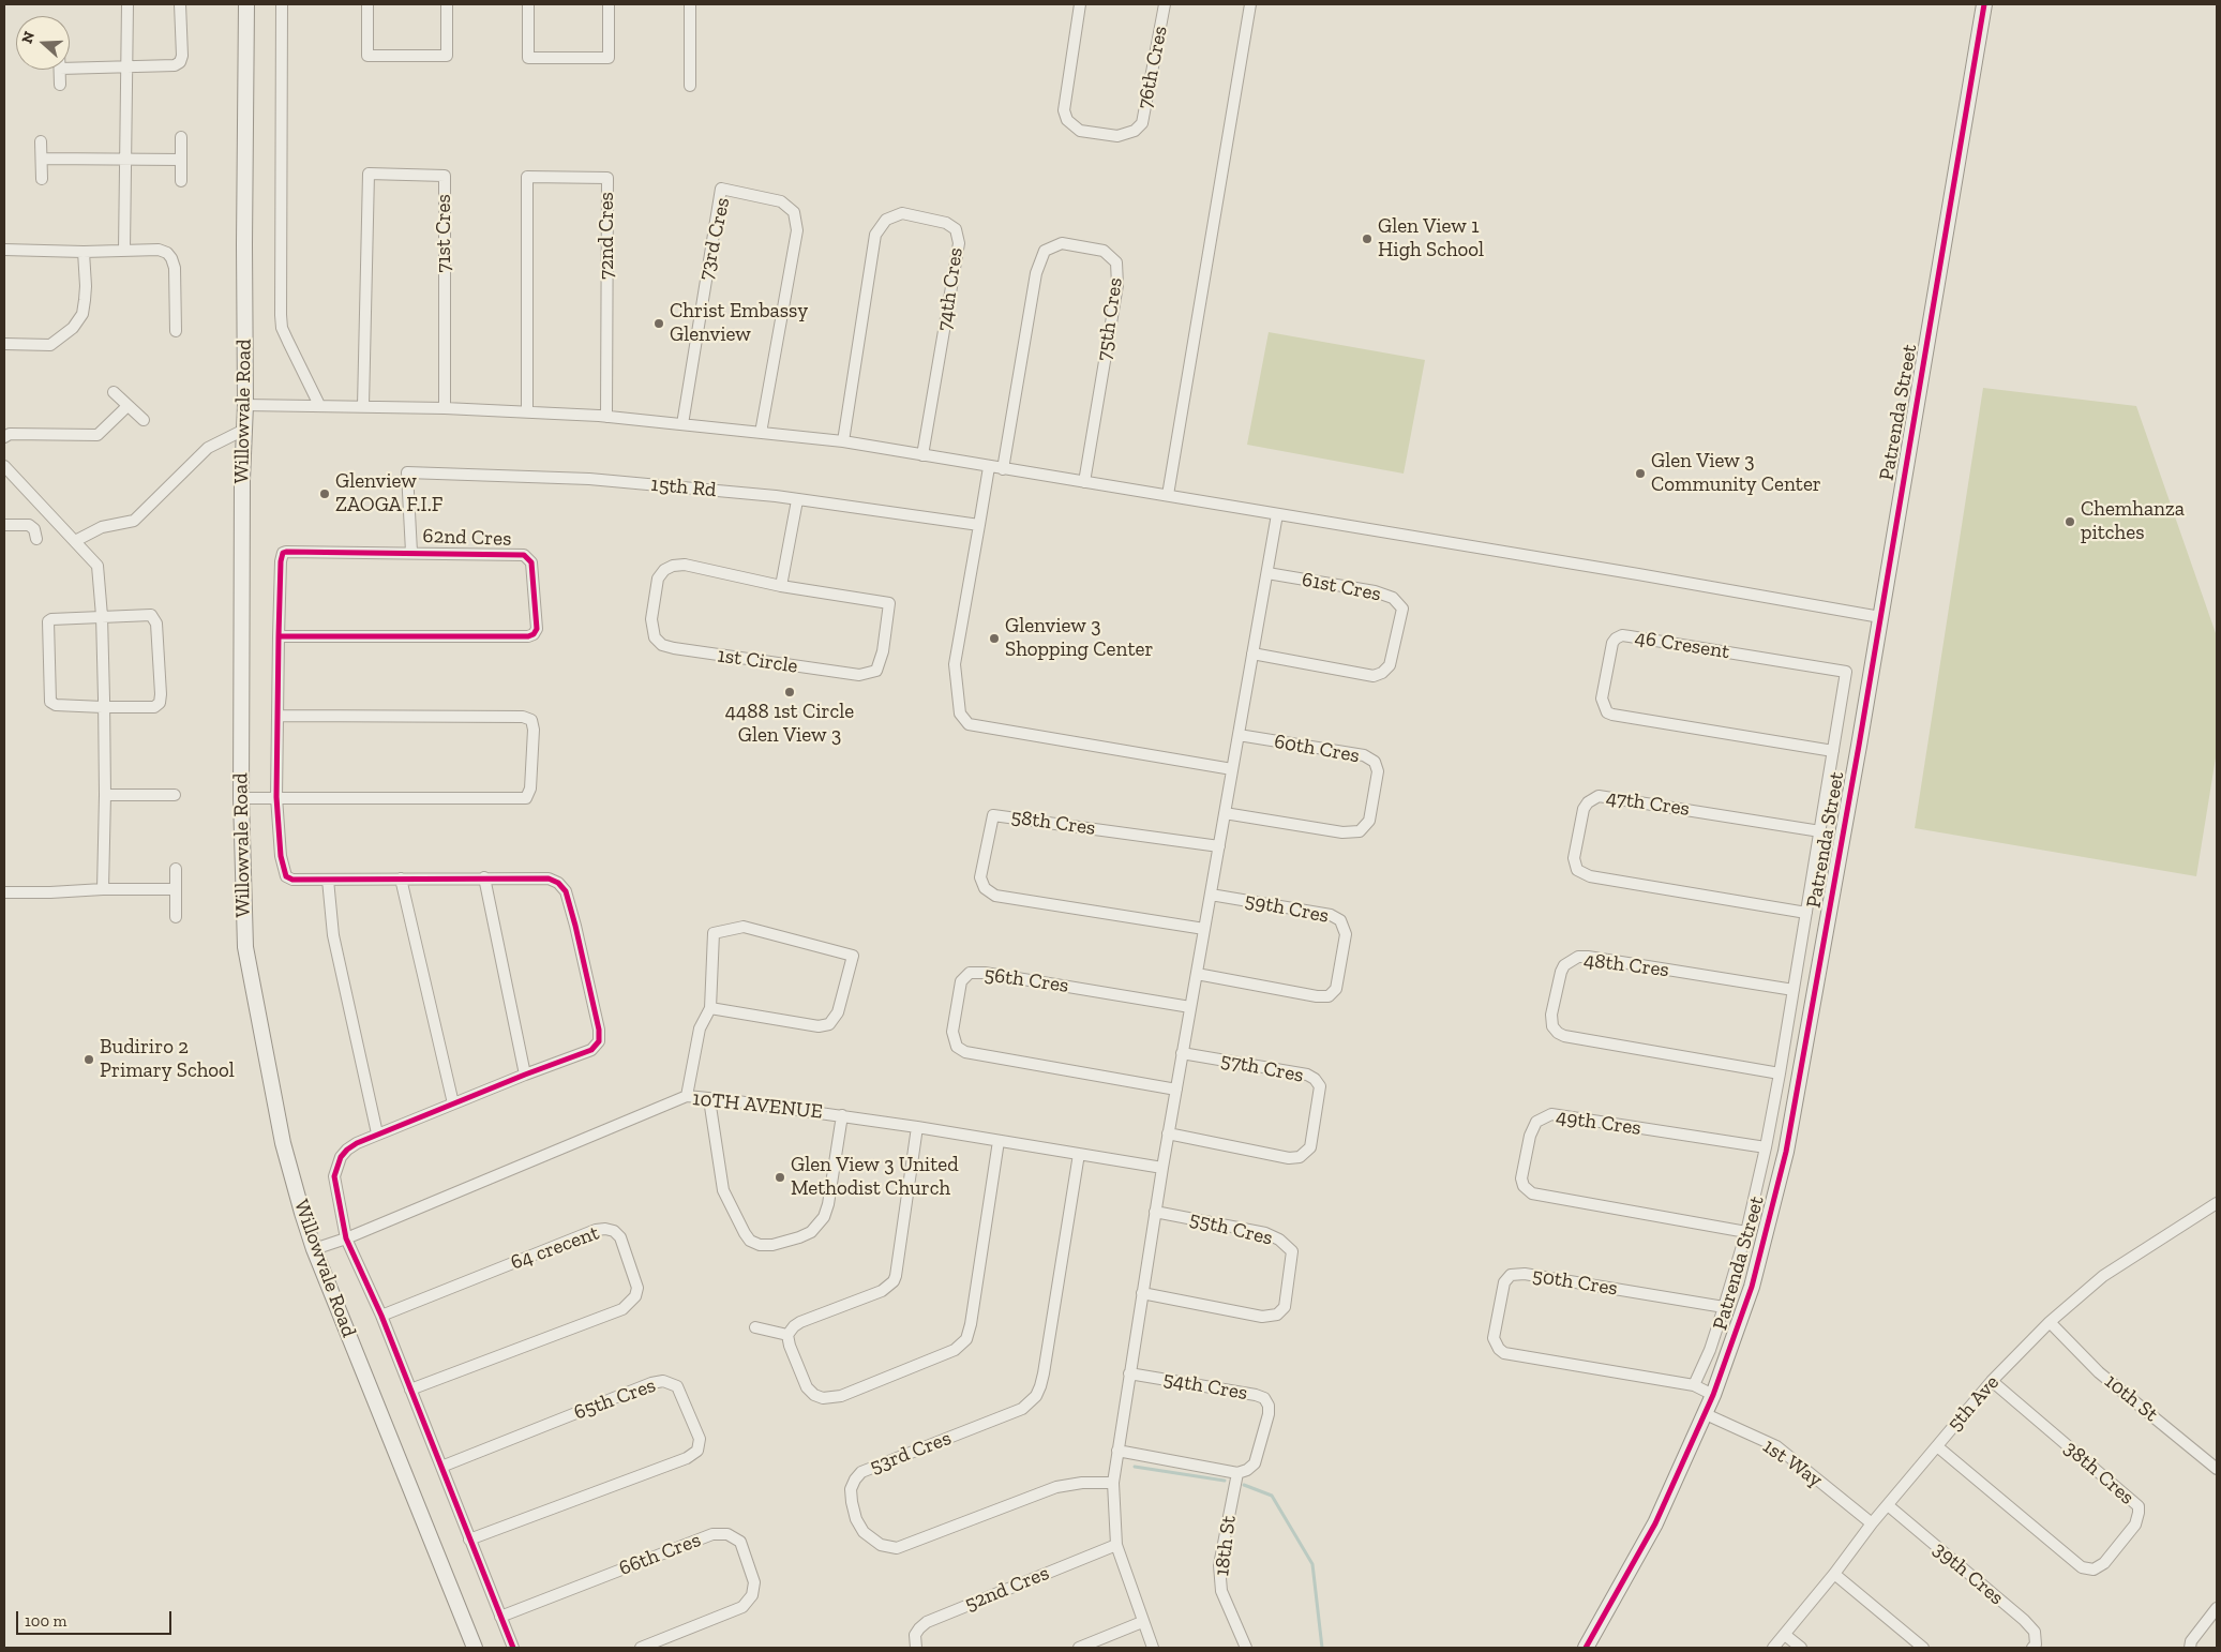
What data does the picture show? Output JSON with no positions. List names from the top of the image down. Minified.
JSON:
{"streets":{"street":["76th Cres","71st Cres","72nd Cres","73rd Cres","74th Cres","75th Cres","Willowvale Road","Patrenda Street","15th Rd","62nd Cres","61st Cres","46 Cresent","1st Circle","60th Cres","47th Cres","58th Cres","59th Cres","48th Cres","56th Cres","57th Cres","10TH AVENUE","49th Cres","55th Cres","64 crecent","50th Cres","54th Cres","10th St","65th Cres","5th Ave","53rd Cres","1st Way","38th Cres","18th St","66th Cres","39th Cres","52nd Cres"]},"crossings":[["Willowvale Road","10TH AVENUE"],["Patrenda Street","50th Cres"],["Patrenda Street","1st Way"],["15th Rd","62nd Cres"],["10TH AVENUE","53rd Cres"],["54th Cres","18th St"],["10th St","5th Ave"],["5th Ave","1st Way"],["5th Ave","38th Cres"],["5th Ave","39th Cres"]],"places":["Glen View 1 High School","Christ Embassy Glenview","Glen View 3 Community Center","Glenview ZAOGA F.I.F","Chemhanza pitches","Glenview 3 Shopping Center","4488 1st Circle Glen View 3","Budiriro 2 Primary School","Glen View 3 United Methodist Church"],"scale_bar":"100 m","north":"left"}
